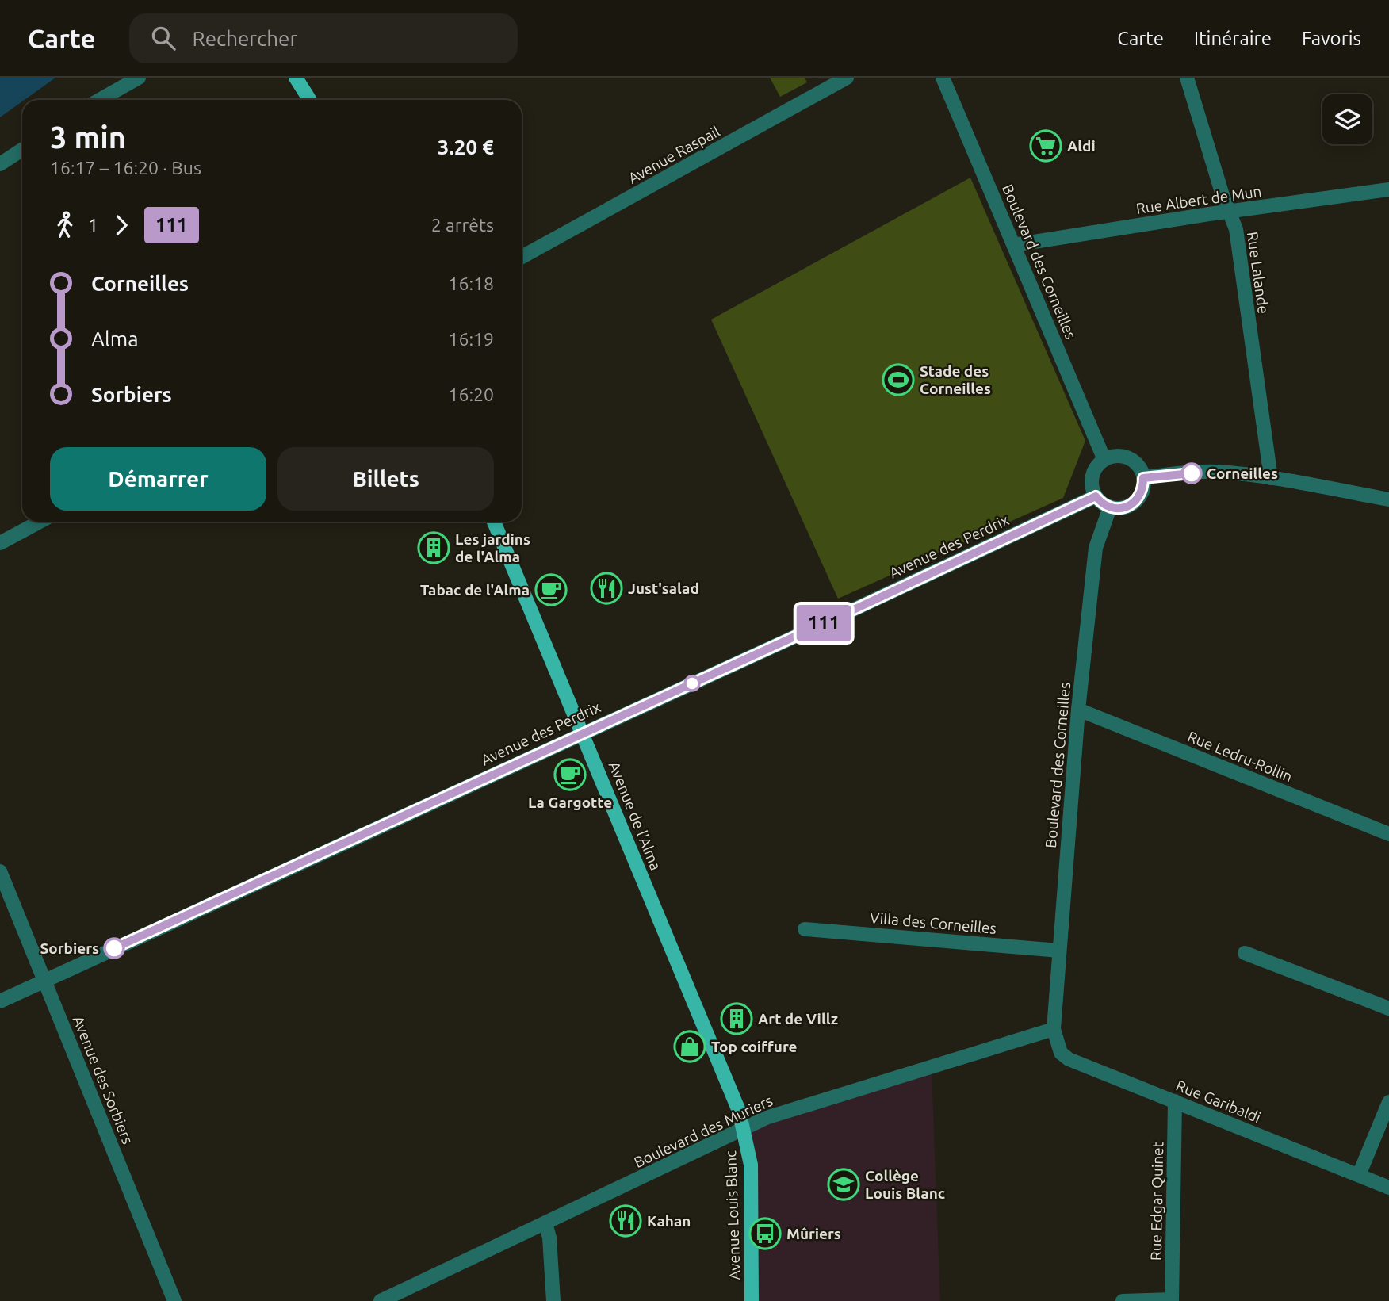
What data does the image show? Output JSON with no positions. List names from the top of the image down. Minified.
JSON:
{"streets":{"main road":["Avenue de l'Alma","Avenue Louis Blanc"],"street":["Avenue Raspail","Rue Albert de Mun","Boulevard des Corneilles","Rue Lalande","Avenue des Perdrix","Rue Ledru-Rollin","Villa des Corneilles","Avenue des Sorbiers","Rue Garibaldi","Boulevard des Muriers","Rue Edgar Quinet"]},"crossings":[["Rue Albert de Mun","Boulevard des Corneilles"],["Rue Albert de Mun","Rue Lalande"],["Boulevard des Corneilles","Avenue des Perdrix"],["Boulevard des Corneilles","Rue Ledru-Rollin"],["Boulevard des Corneilles","Villa des Corneilles"],["Boulevard des Corneilles","Rue Garibaldi"],["Boulevard des Corneilles","Boulevard des Muriers"],["Avenue des Perdrix","Avenue de l'Alma"],["Avenue des Perdrix","Avenue des Sorbiers"],["Avenue de l'Alma","Boulevard des Muriers"],["Avenue de l'Alma","Avenue Louis Blanc"],["Rue Garibaldi","Boulevard des Muriers"],["Rue Garibaldi","Rue Edgar Quinet"],["Boulevard des Muriers","Avenue Louis Blanc"]],"places":{"supermarket":["Aldi"],"sports":["Stade des Corneilles"],"other":["Corneilles","Sorbiers"],"building":["Les jardins de l'Alma","Art de Villz"],"restaurant":["Just'salad","Kahan"],"cafe":["Tabac de l'Alma","La Gargotte"],"shop":["Top coiffure"],"school or university":["Collège Louis Blanc"],"bus stop":["Mûriers"]},"lines":["bus line 111"],"page":{"header":"Carte","search":"Rechercher","nav":["Carte","Itinéraire","Favoris"],"on_map":"111","heading":["3 min","16:17 – 16:20 · Bus","3.20 €"],"legs":["1","111","2 arrêts"],"list":[{"name":"Corneilles","value":"16:18"},{"name":"Alma","value":"16:19"},{"name":"Sorbiers","value":"16:20"}],"buttons":["Démarrer","Billets"]}}
